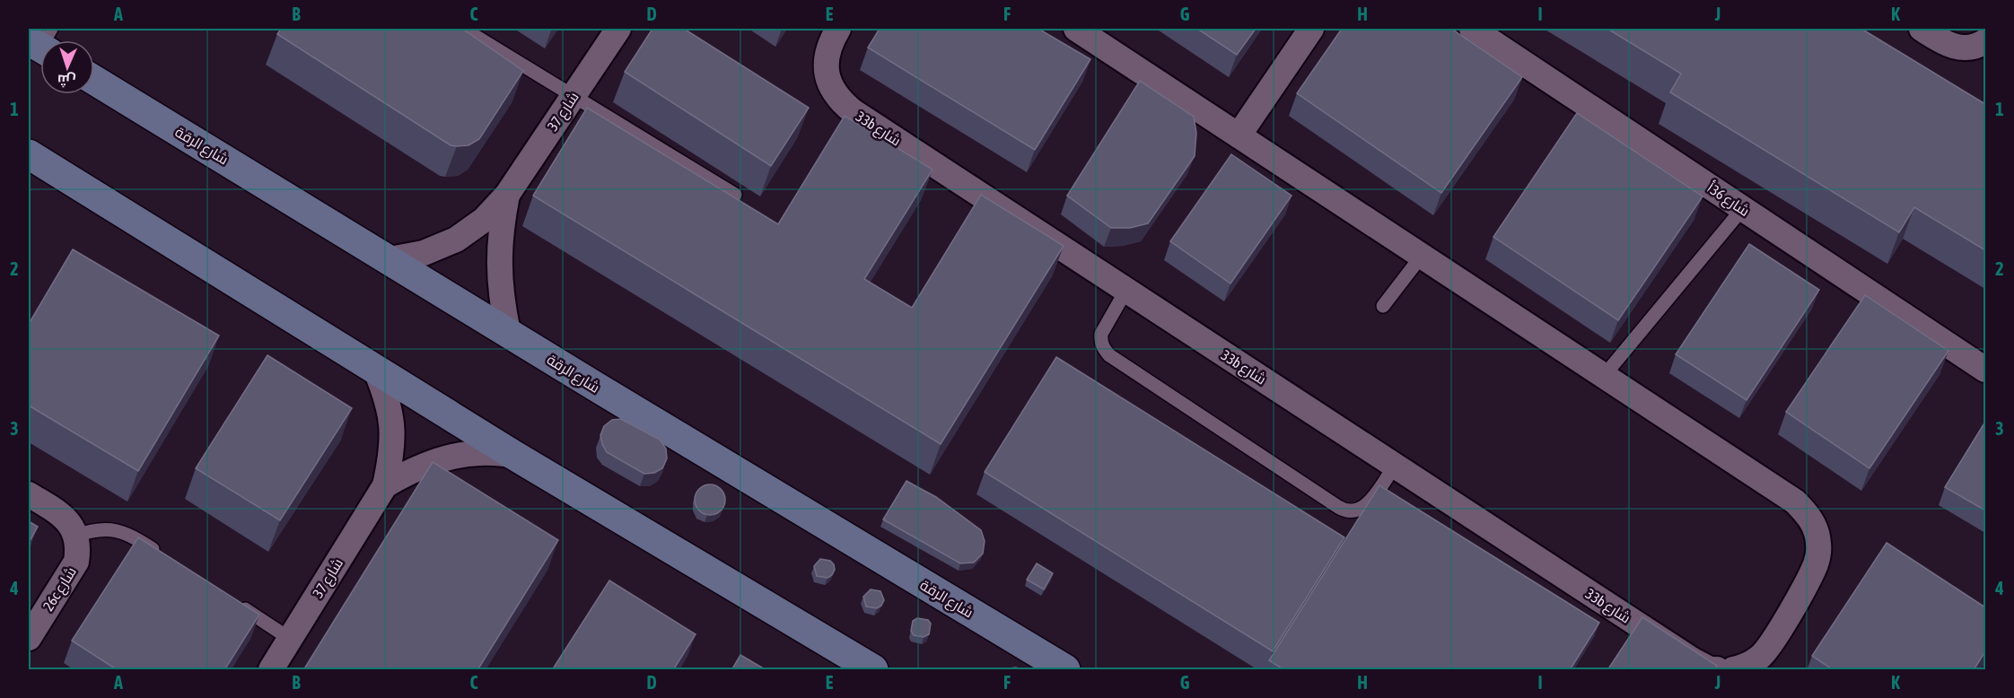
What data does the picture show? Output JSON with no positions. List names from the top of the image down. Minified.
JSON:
{"streets":{"street":["شارع 37","33b شارع","شارع الرقة","شارع 36أ","26c شارع"]},"crossings":[["شارع 37","شارع الرقة"]],"north":"bottom","grid":{"columns":["A","B","C","D","E","F","G","H","I","J","K"],"rows":["1","2","3","4"]}}
